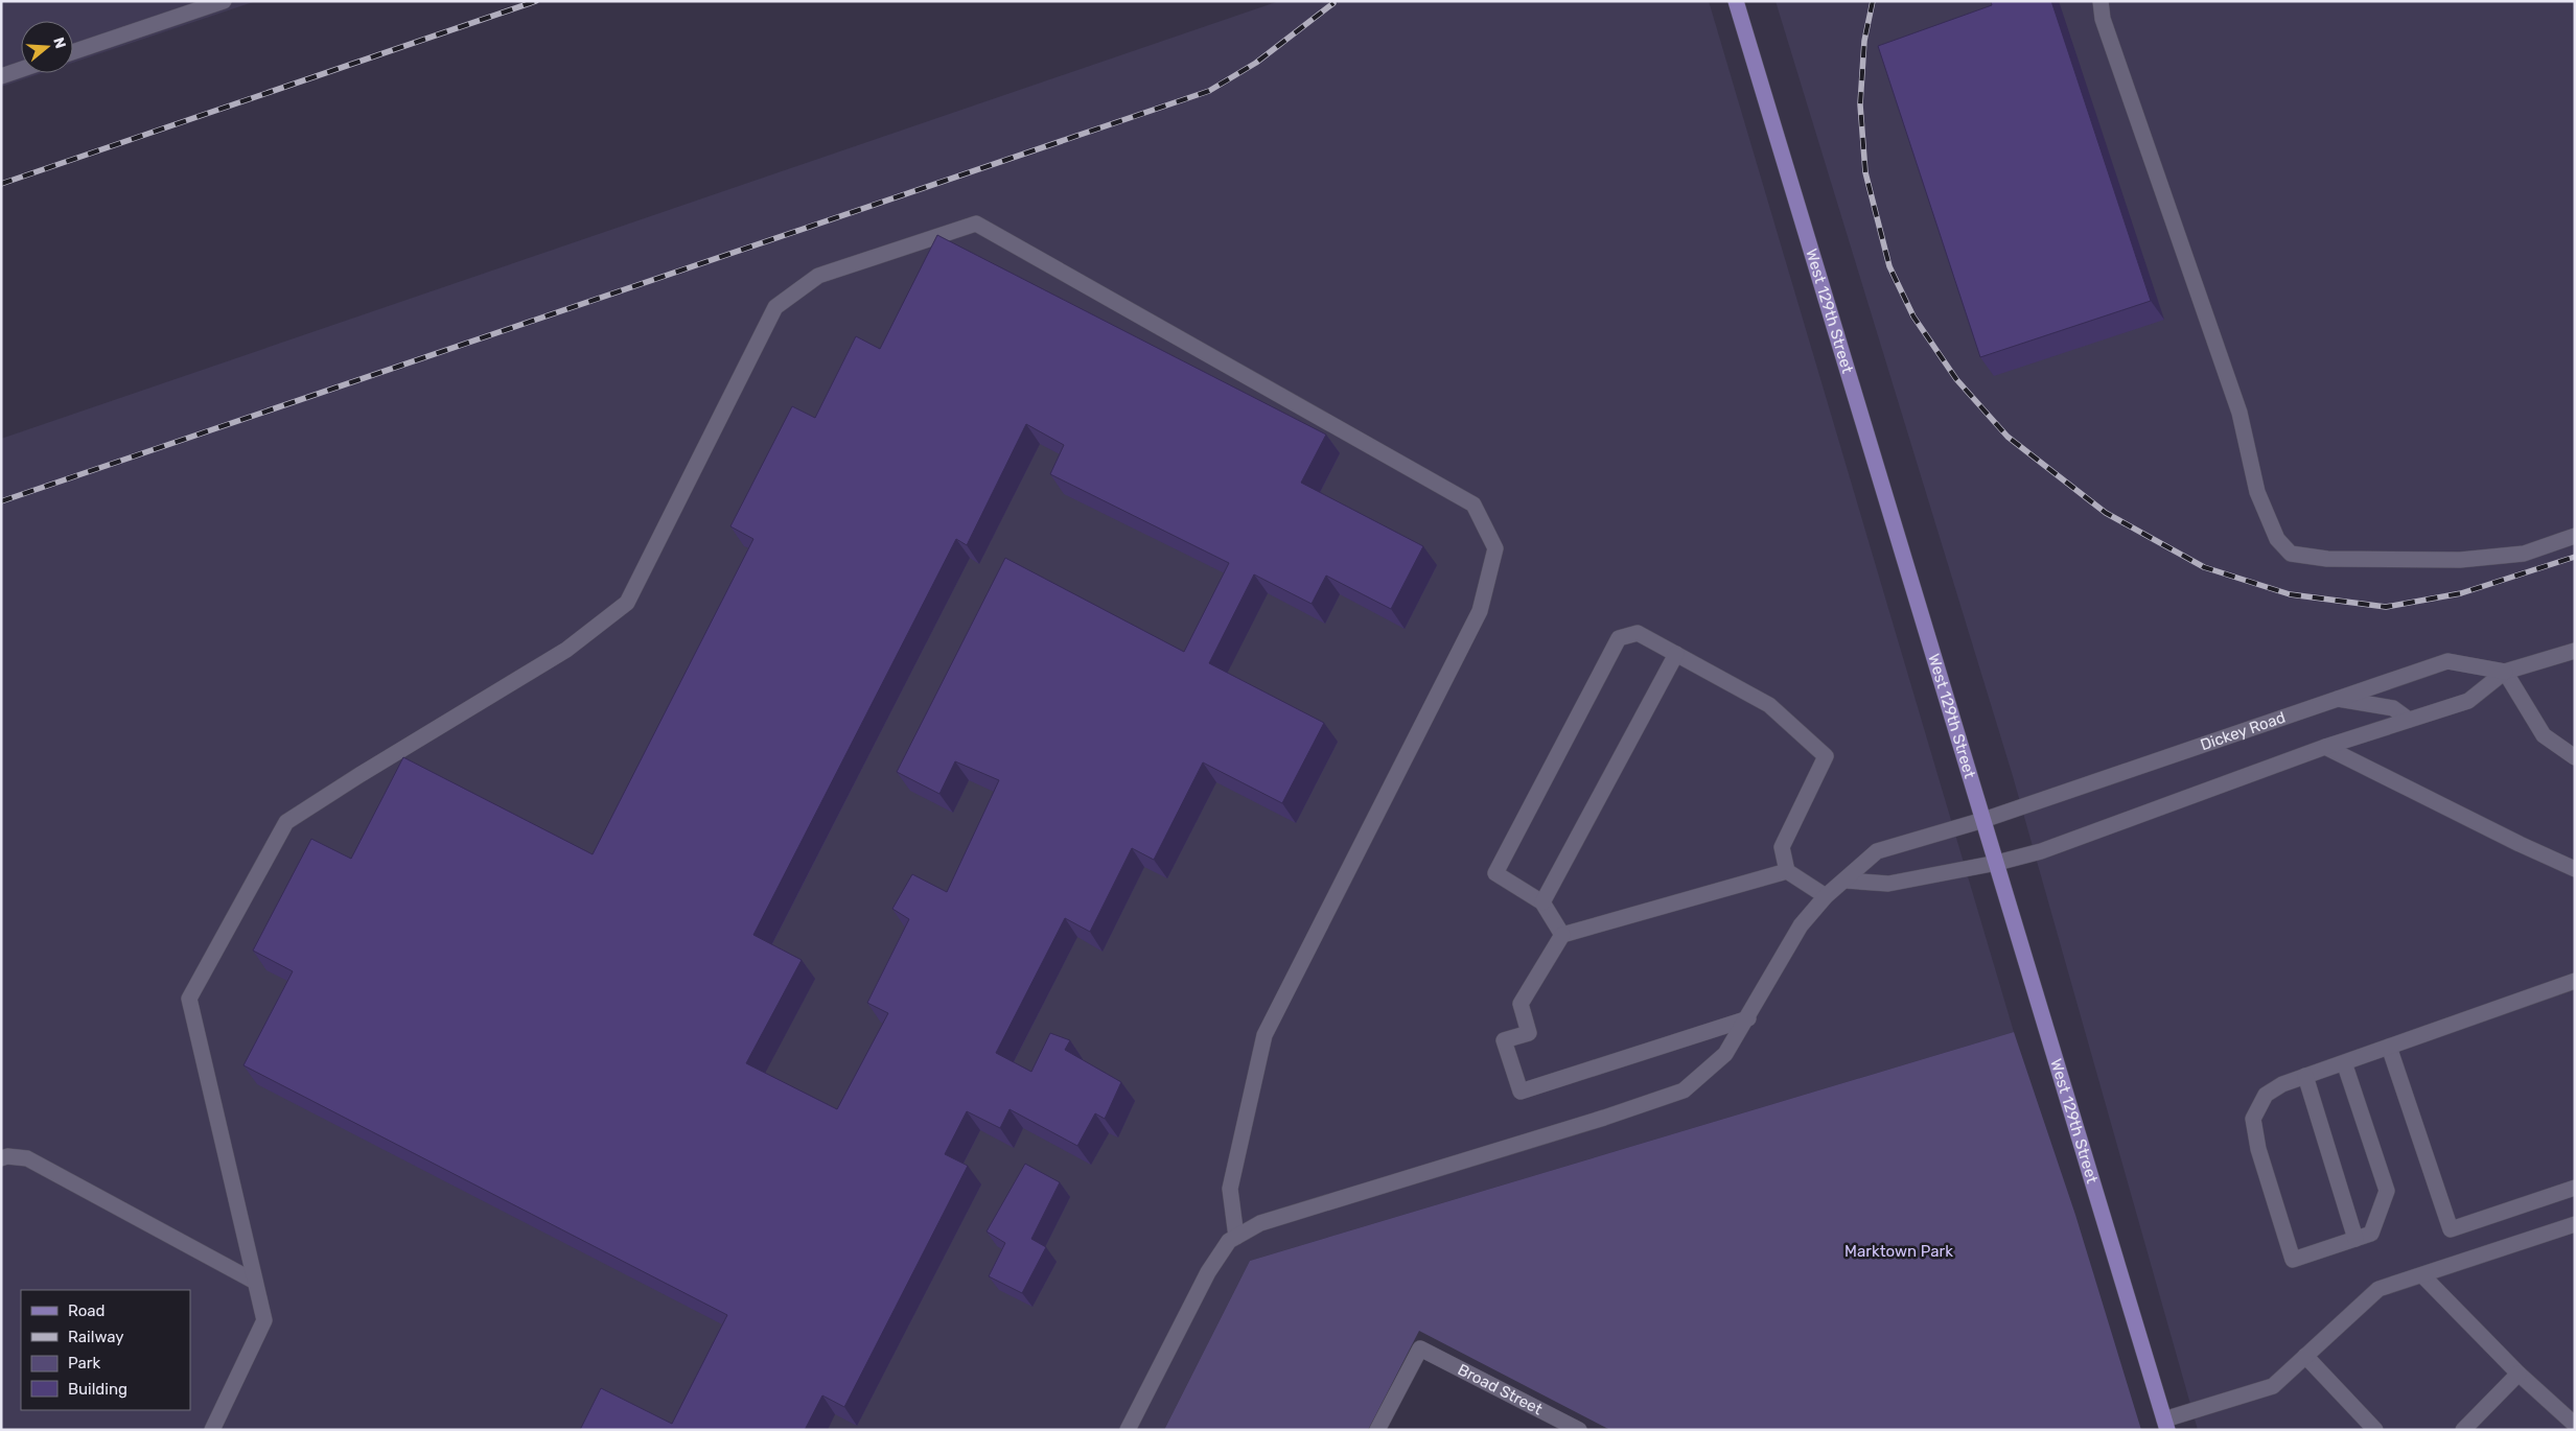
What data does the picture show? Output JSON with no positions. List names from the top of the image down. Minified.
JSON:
{"streets":{"main road":["West 129th Street"],"street":["Dickey Road","Broad Street"]},"crossings":[["West 129th Street","Dickey Road"]],"parks":["Marktown Park"],"legend":["Road","Railway","Park","Building"],"north":"right"}
